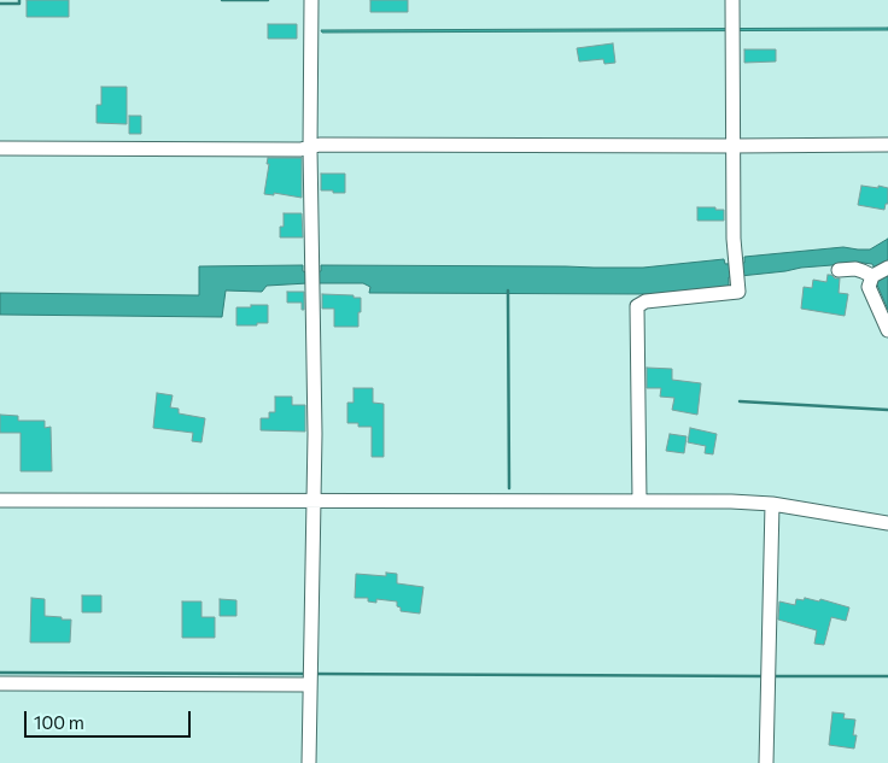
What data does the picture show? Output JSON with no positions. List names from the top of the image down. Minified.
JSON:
{"scale_bar":"100 m"}
